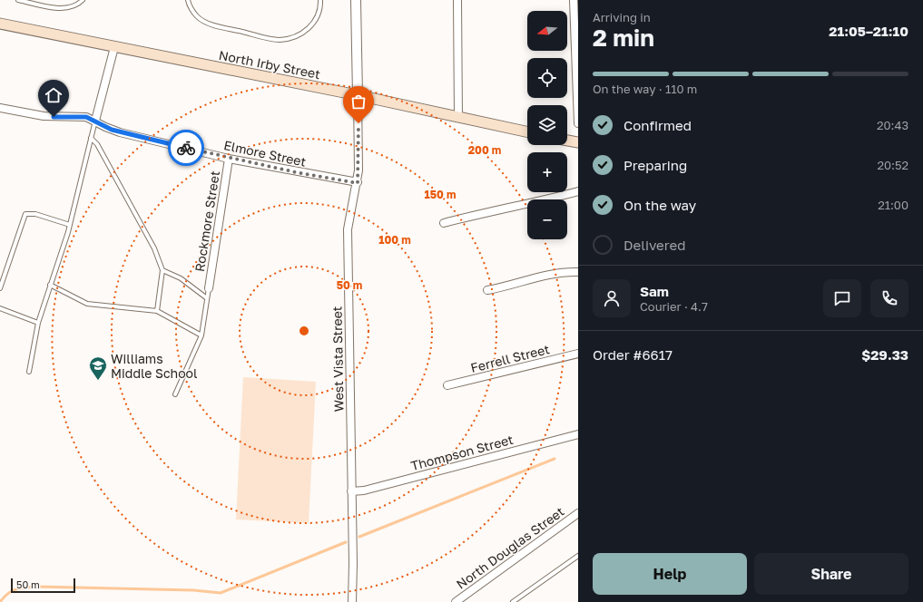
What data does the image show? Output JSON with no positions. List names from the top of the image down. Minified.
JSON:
{"streets":{"main road":["North Irby Street"],"street":["Elmore Street","Rockmore Street","Ferrell Street","West Vista Street","Thompson Street","North Douglas Street"]},"crossings":[["North Irby Street","West Vista Street"],["Elmore Street","Rockmore Street"],["Elmore Street","West Vista Street"],["West Vista Street","Thompson Street"]],"places":{"school or university":["Williams Middle School"]},"scale_bar":"50 m","north":"left","page":{"heading":["2 min","Arriving in","21:05–21:10"],"panel":["Sam","Courier · 4.7","Order #6617","$29.33"],"map_buttons":["+","−"],"bar":"On the way · 110 m","list":[["Confirmed","20:43"],["Preparing","20:52"],["On the way","21:00"],"Delivered"],"buttons":["Help","Share"],"scale":"50 m"},"rings":["200 m","150 m","100 m","50 m"]}
